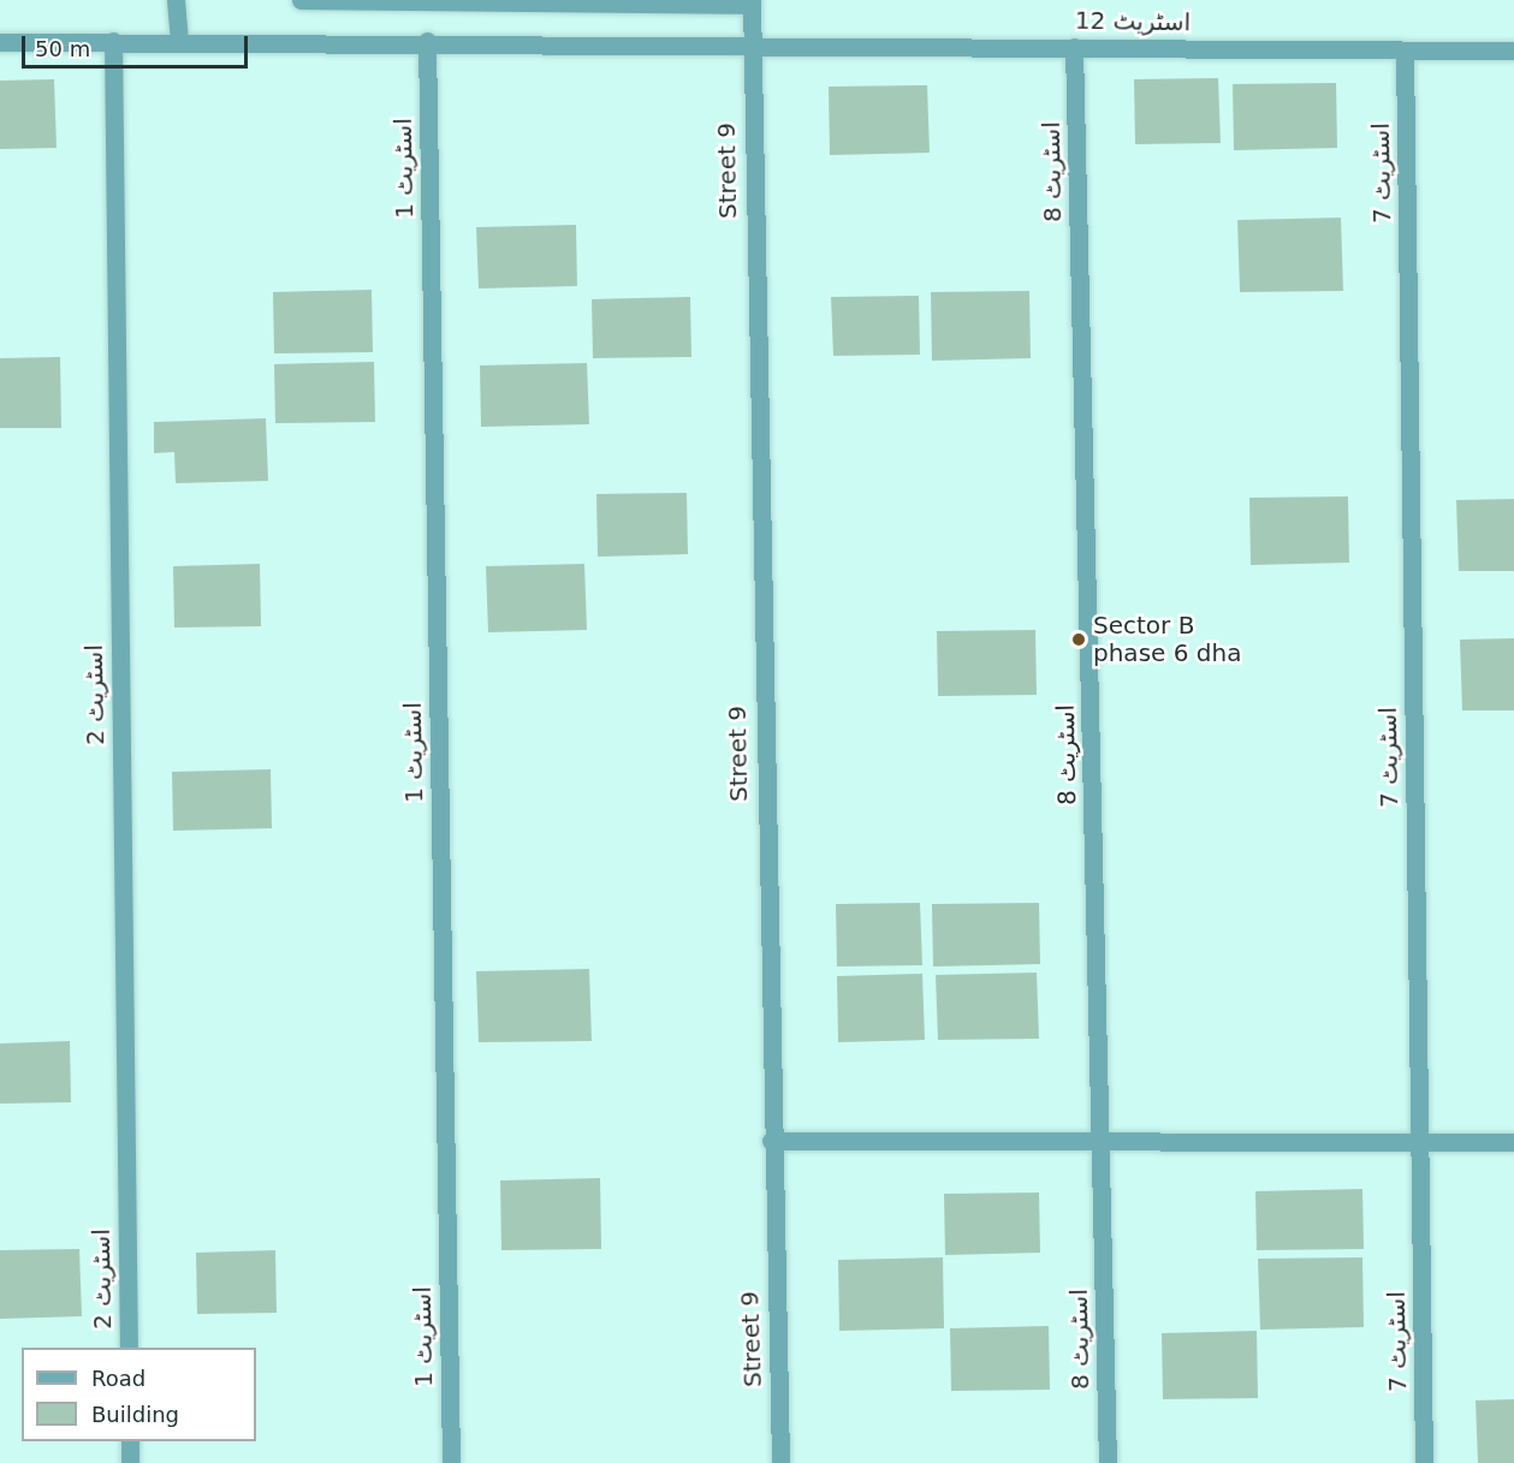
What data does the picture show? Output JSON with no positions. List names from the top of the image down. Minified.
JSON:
{"streets":{"street":["اسٹریٹ 12","اسٹریٹ 1","Street 9","اسٹریٹ 8","اسٹریٹ 7","اسٹریٹ 2"]},"crossings":[["اسٹریٹ 12","اسٹریٹ 1"],["اسٹریٹ 12","Street 9"],["اسٹریٹ 12","اسٹریٹ 8"],["اسٹریٹ 12","اسٹریٹ 7"],["اسٹریٹ 12","اسٹریٹ 2"]],"places":["Sector B phase 6 dha"],"legend":["Road","Building"],"scale_bar":"50 m"}
